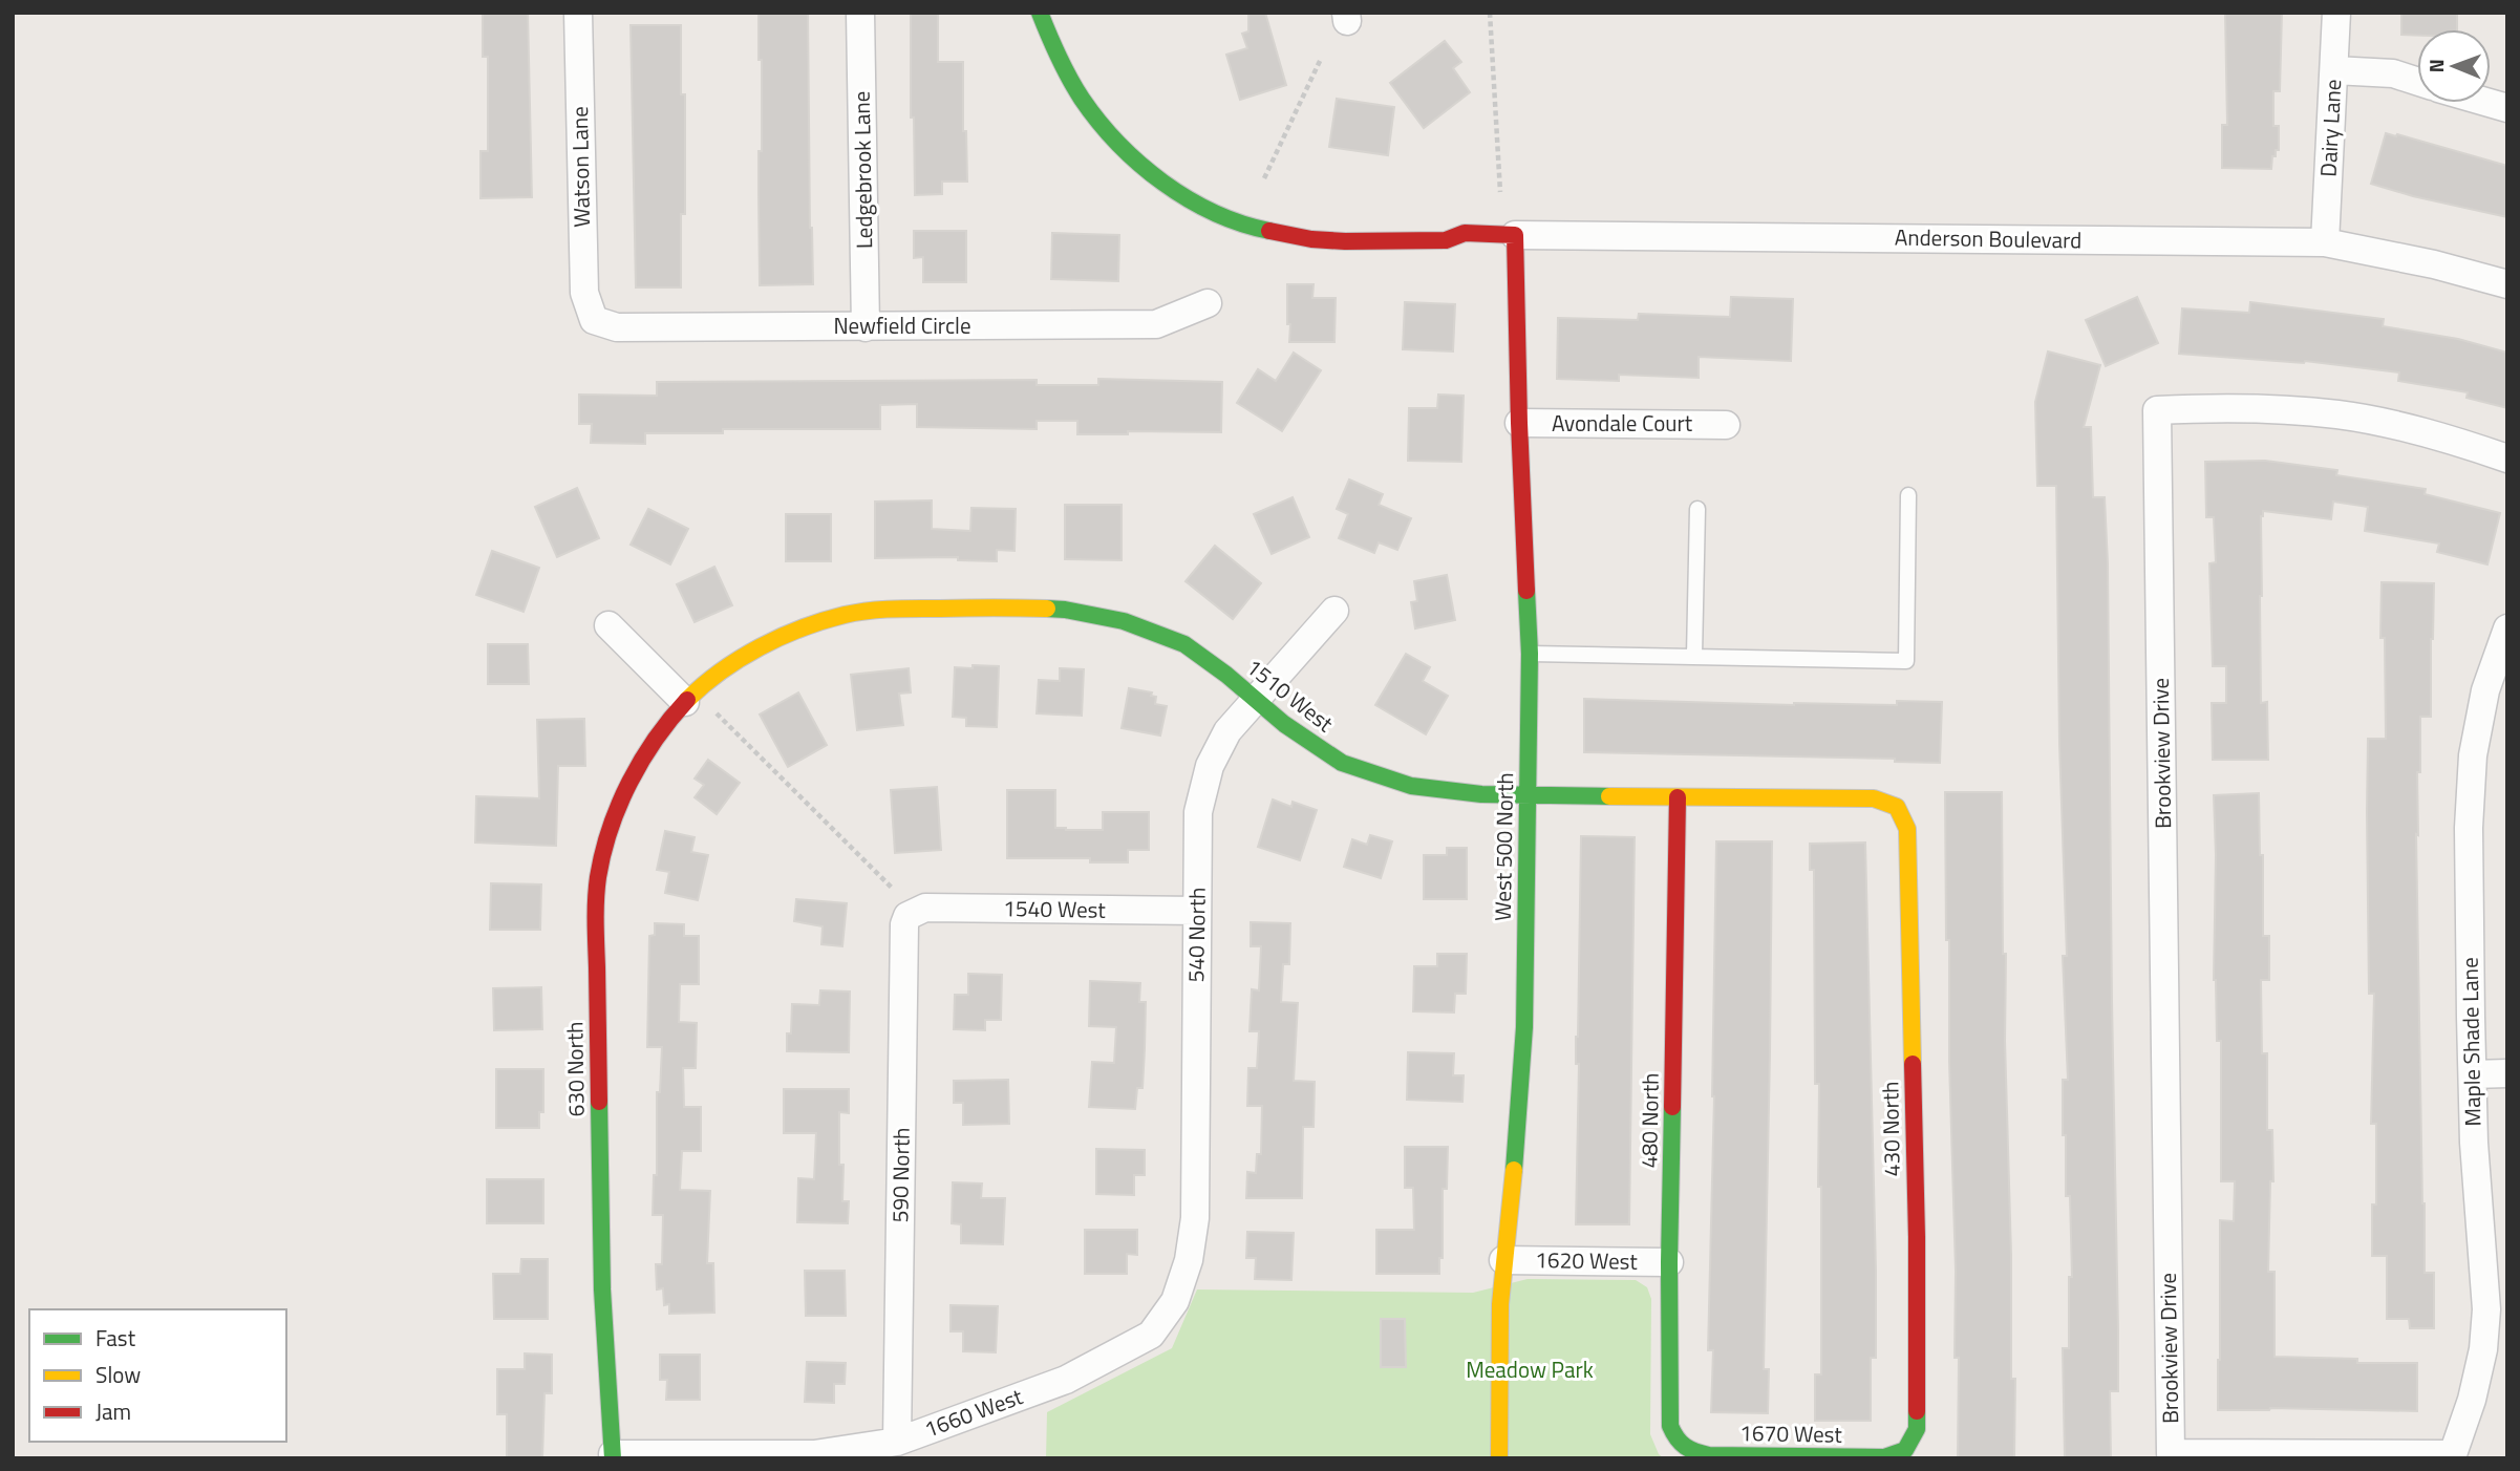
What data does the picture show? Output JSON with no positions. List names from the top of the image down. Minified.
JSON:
{"streets":{"street":["Dairy Lane","Watson Lane","Ledgebrook Lane","Anderson Boulevard","Newfield Circle","Avondale Court","1510 West","Brookview Drive","West 500 North","1540 West","540 North","Maple Shade Lane","630 North","480 North","430 North","590 North","1620 West","1660 West","1670 West"]},"crossings":[["Dairy Lane","Anderson Boulevard"],["Watson Lane","Newfield Circle"],["Ledgebrook Lane","Newfield Circle"],["Anderson Boulevard","West 500 North"],["Avondale Court","West 500 North"],["1510 West","West 500 North"],["1510 West","540 North"],["1510 West","630 North"],["1510 West","480 North"],["1510 West","430 North"],["Brookview Drive","Maple Shade Lane"],["West 500 North","1620 West"],["1540 West","540 North"],["1540 West","590 North"],["540 North","1660 West"],["630 North","1660 West"],["480 North","1620 West"],["480 North","1670 West"],["430 North","1670 West"],["590 North","1660 West"]],"parks":["Meadow Park"],"legend":["Fast","Slow","Jam"],"north":"left"}
